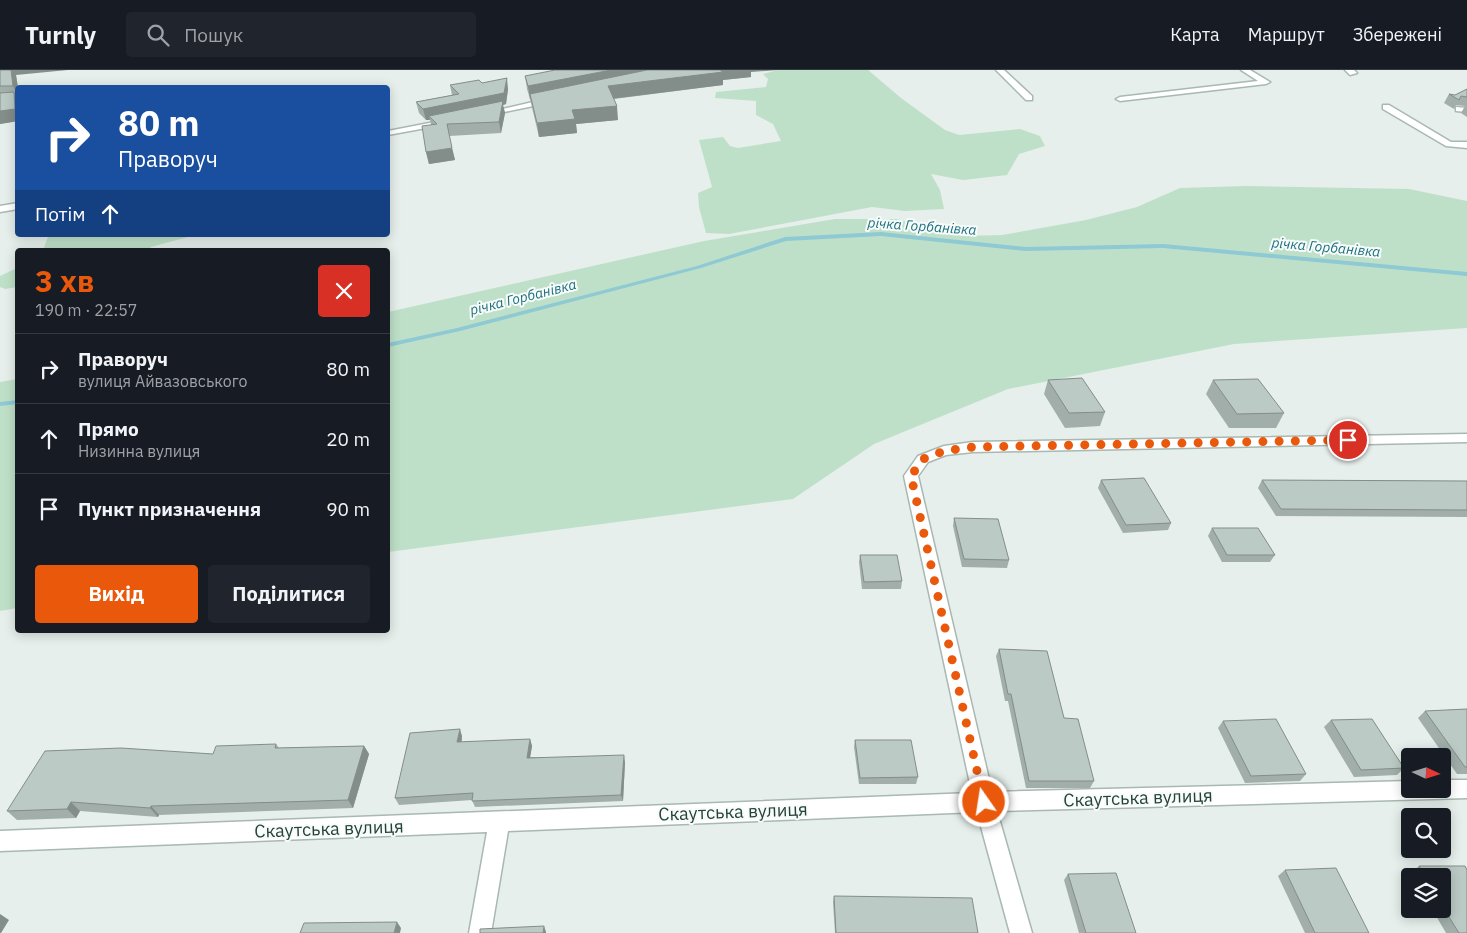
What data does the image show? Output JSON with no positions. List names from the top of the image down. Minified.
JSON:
{"streets":{"street":["Скаутська вулиця"]},"water":["річка Горбанівка"],"north":"right","page":{"header":"Turnly","search":"Пошук","nav":["Карта","Маршрут","Збережені"],"turn":["80 m","Праворуч"],"then":"Потім","heading":["3 хв","190 m · 22:57"],"list":[{"name":"Праворуч","note":"вулиця Айвазовського","value":"80 m"},{"name":"Прямо","note":"Низинна вулиця","value":"20 m"},{"name":"Пункт призначення","value":"90 m"}],"buttons":["Вихід","Поділитися"]}}
